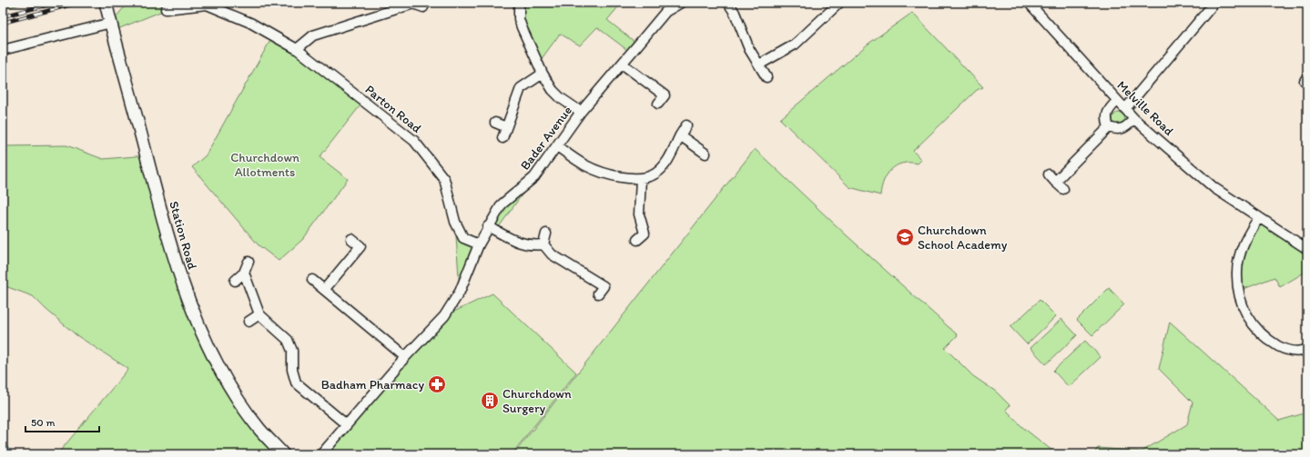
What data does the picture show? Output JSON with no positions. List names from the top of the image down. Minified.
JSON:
{"streets":{"street":["Melville Road","Parton Road","Bader Avenue","Station Road"]},"crossings":[["Parton Road","Bader Avenue"]],"parks":["Churchdown Allotments"],"places":{"school or university":["Churchdown School Academy"],"pharmacy":["Badham Pharmacy"],"building":["Churchdown Surgery"]},"scale_bar":"50 m"}
